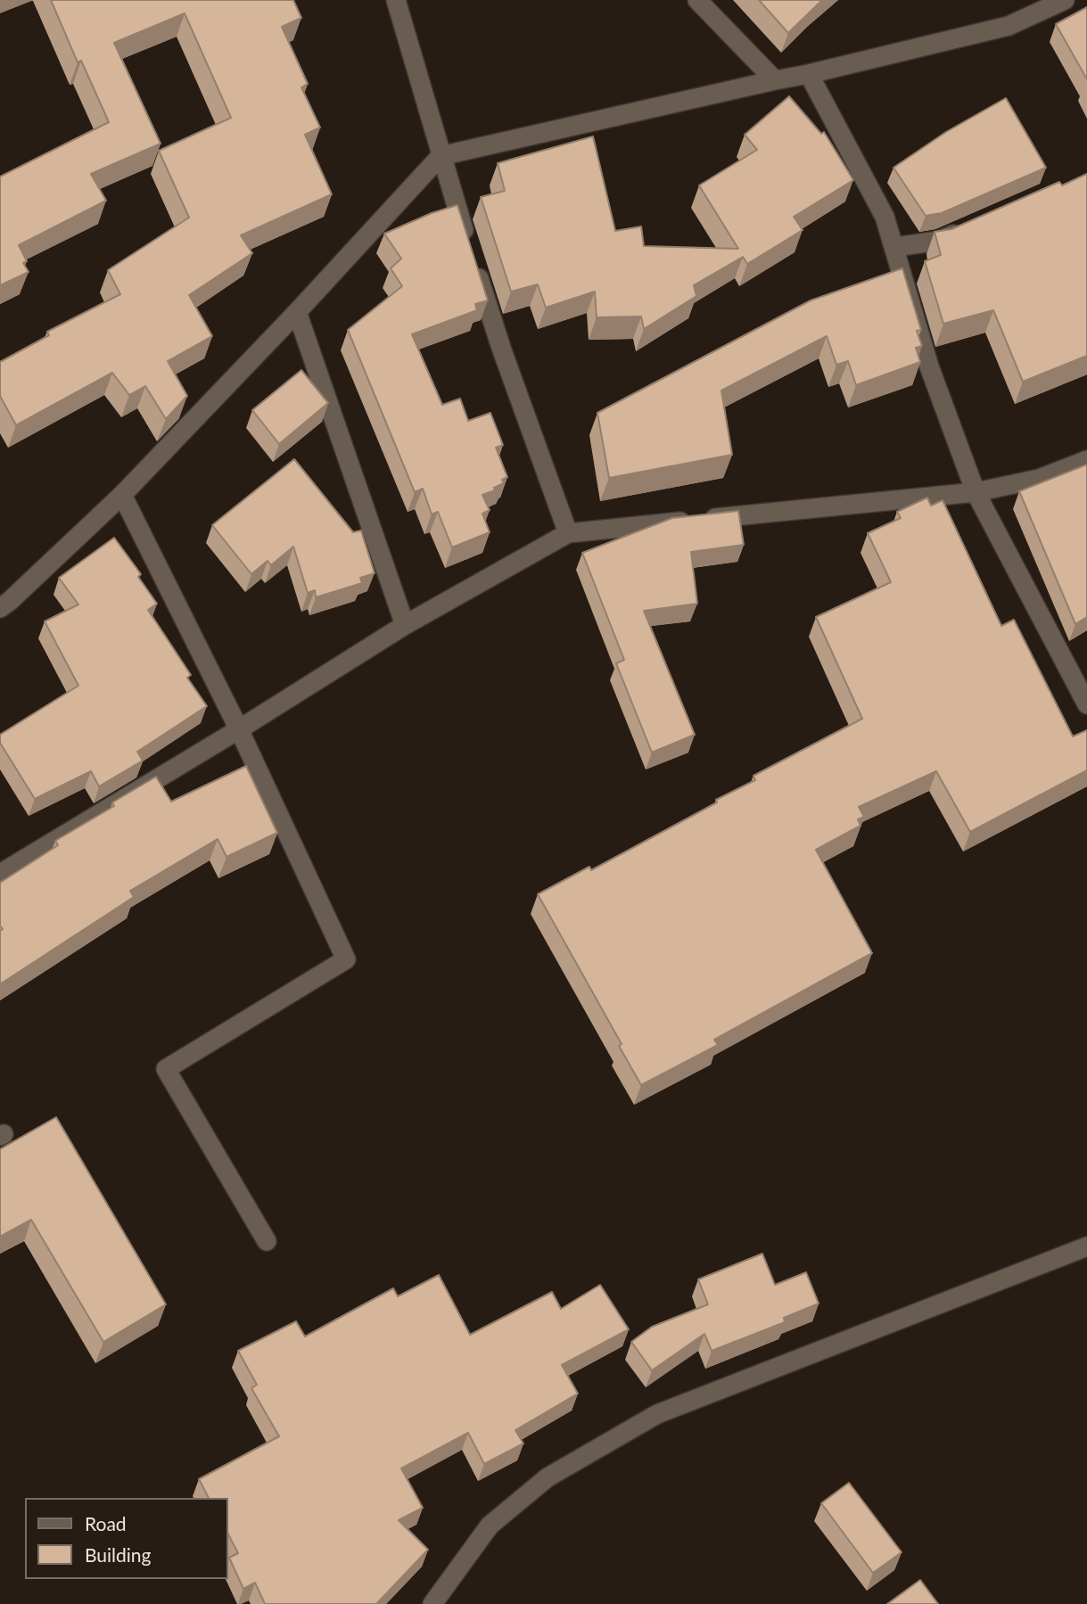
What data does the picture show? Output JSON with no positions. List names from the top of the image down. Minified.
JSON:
{"legend":["Road","Building"]}
